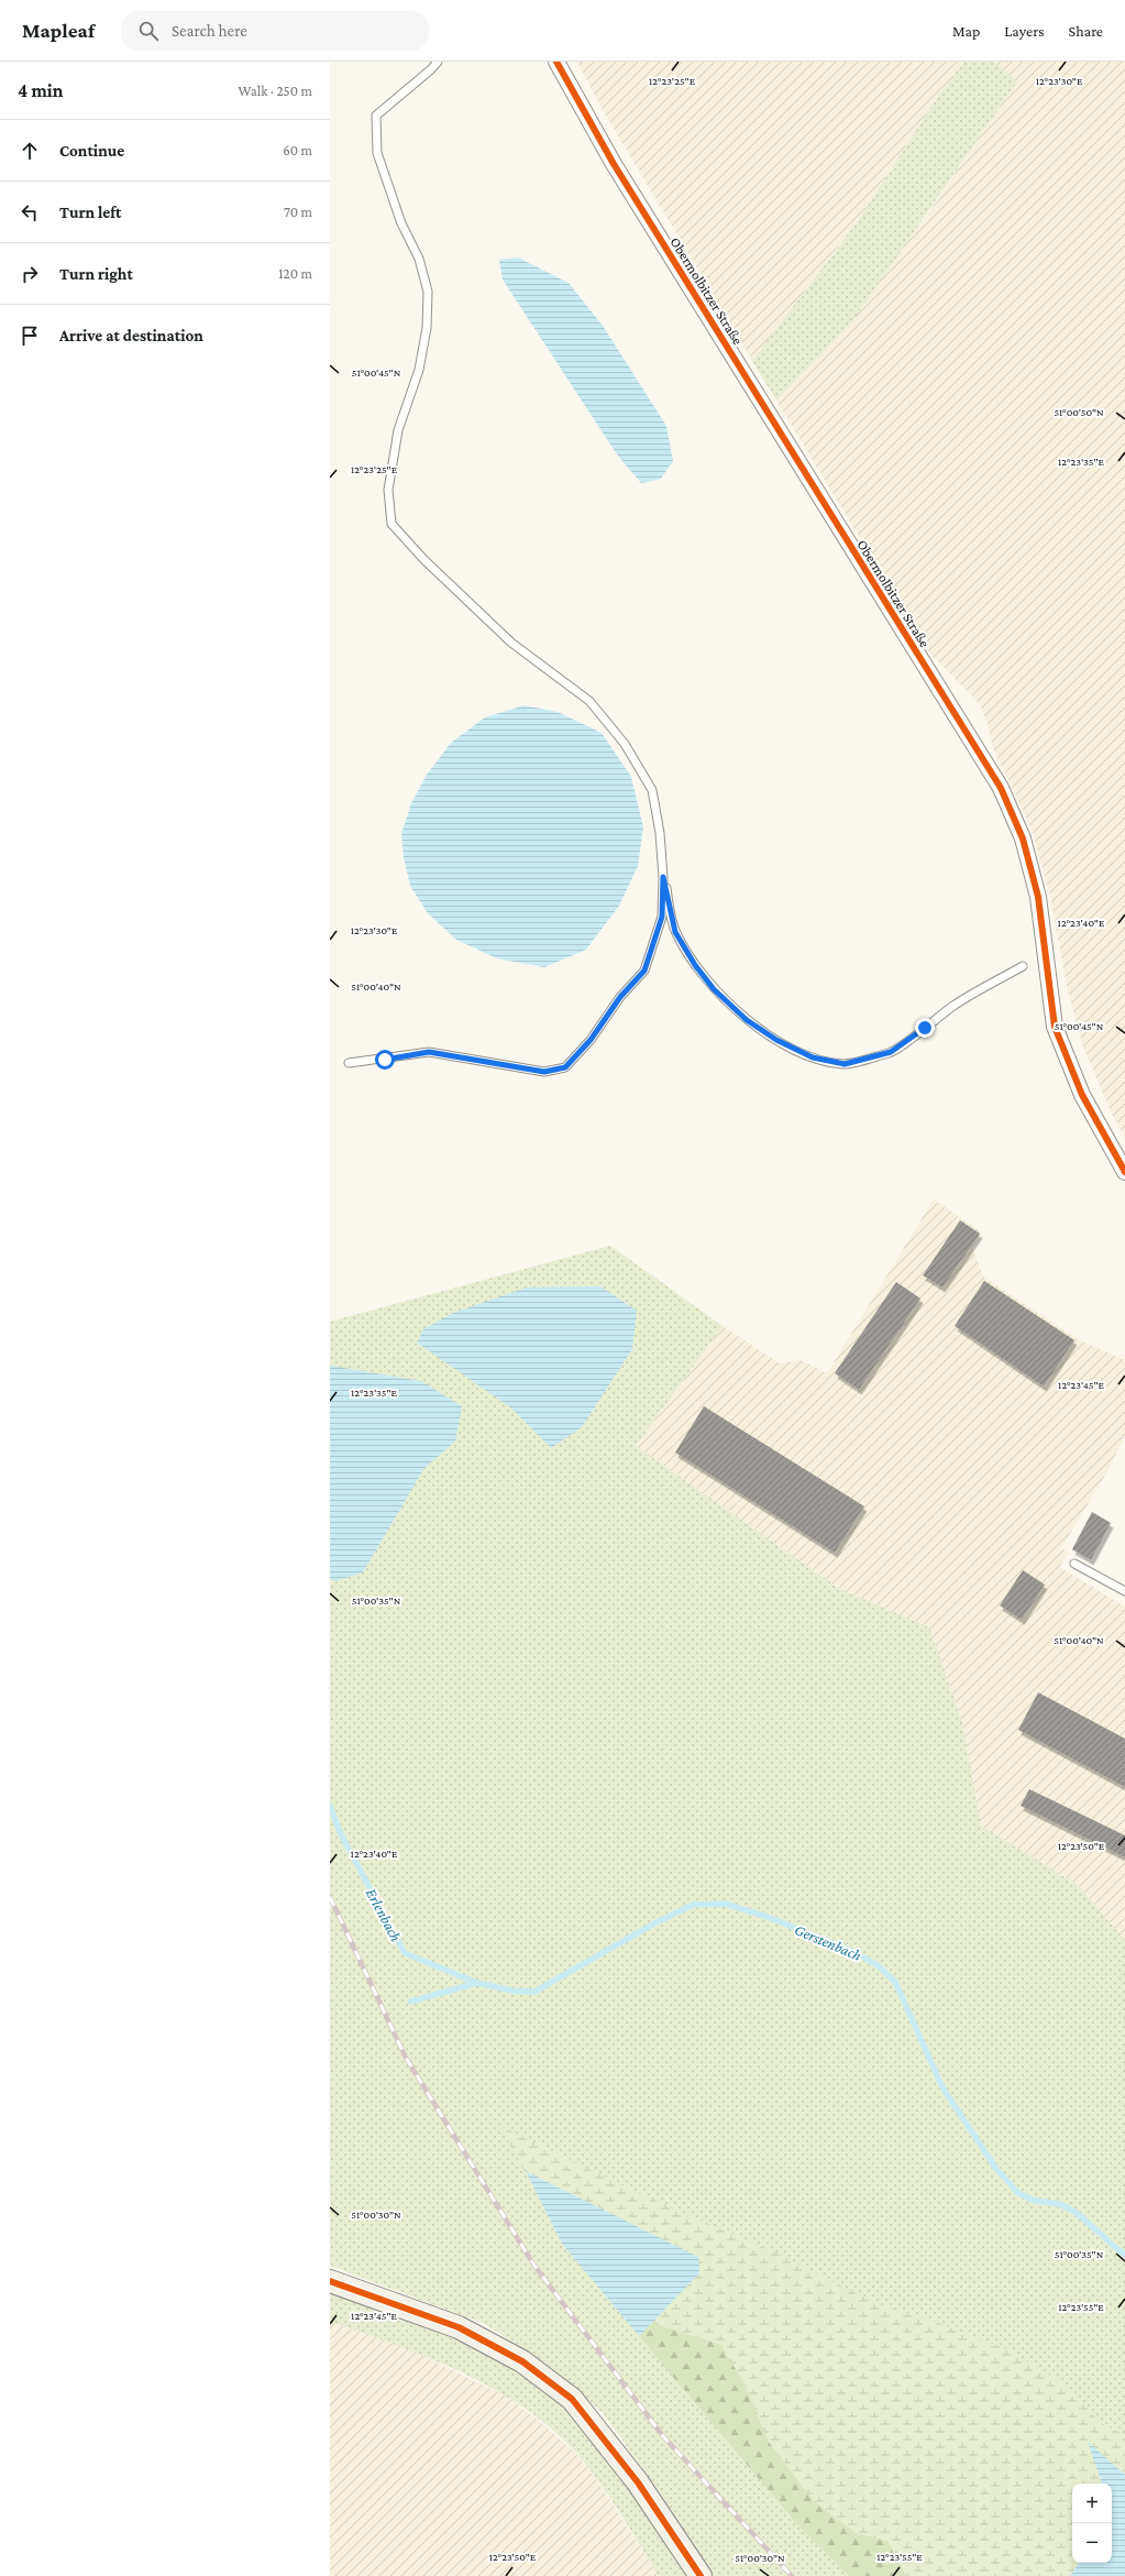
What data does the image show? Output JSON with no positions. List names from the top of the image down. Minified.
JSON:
{"streets":{"street":["Obermolbitzer Straße"]},"water":["Erlenbach","Gerstenbach"],"page":{"header":"Mapleaf","search":"Search here","nav":["Map","Layers","Share"],"heading":["4 min","Walk · 250 m"],"list":[["Continue","60 m"],["Turn left","70 m"],["Turn right","120 m"],"Arrive at destination"],"map_buttons":["+","−"]},"coordinates":["12°23'25\"E","12°23'30\"E","51°00'45\"N","51°00'50\"N","12°23'35\"E","12°23'40\"E","51°00'40\"N","12°23'45\"E","51°00'35\"N","12°23'50\"E","51°00'30\"N","12°23'55\"E"]}
